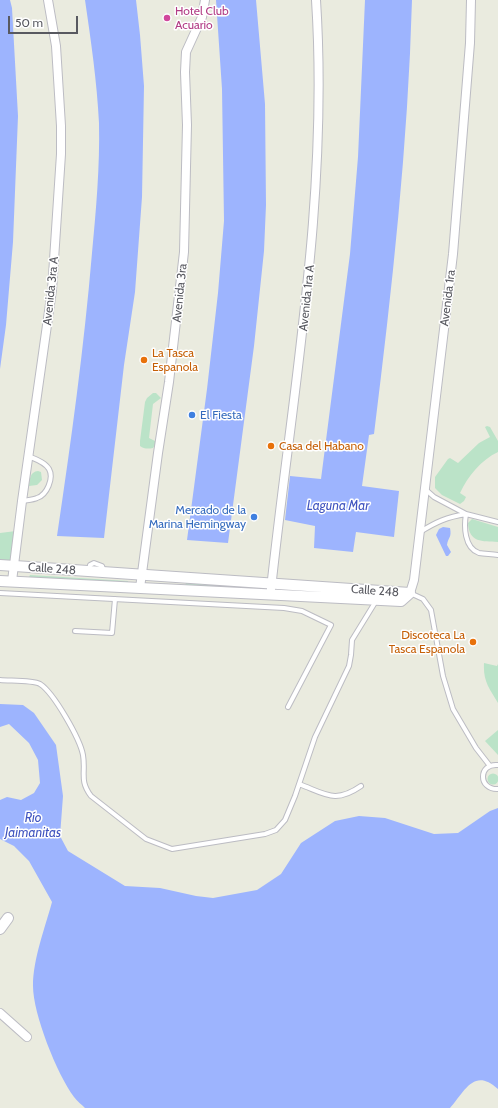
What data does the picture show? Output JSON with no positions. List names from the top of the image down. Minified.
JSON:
{"streets":{"street":["Avenida 3ra A","Avenida 3ra","Avenida 1ra A","Avenida 1ra","Calle 248"]},"crossings":[["Avenida 3ra A","Calle 248"],["Avenida 3ra","Calle 248"],["Avenida 1ra A","Calle 248"],["Avenida 1ra","Calle 248"]],"water":["Laguna Mar","Río Jaimanitas"],"places":["Hotel Club Acuario","La Tasca Espanola","El Fiesta","Casa del Habano","Mercado de la Marina Hemingway","Discoteca La Tasca Espanola"],"scale_bar":"50 m"}
